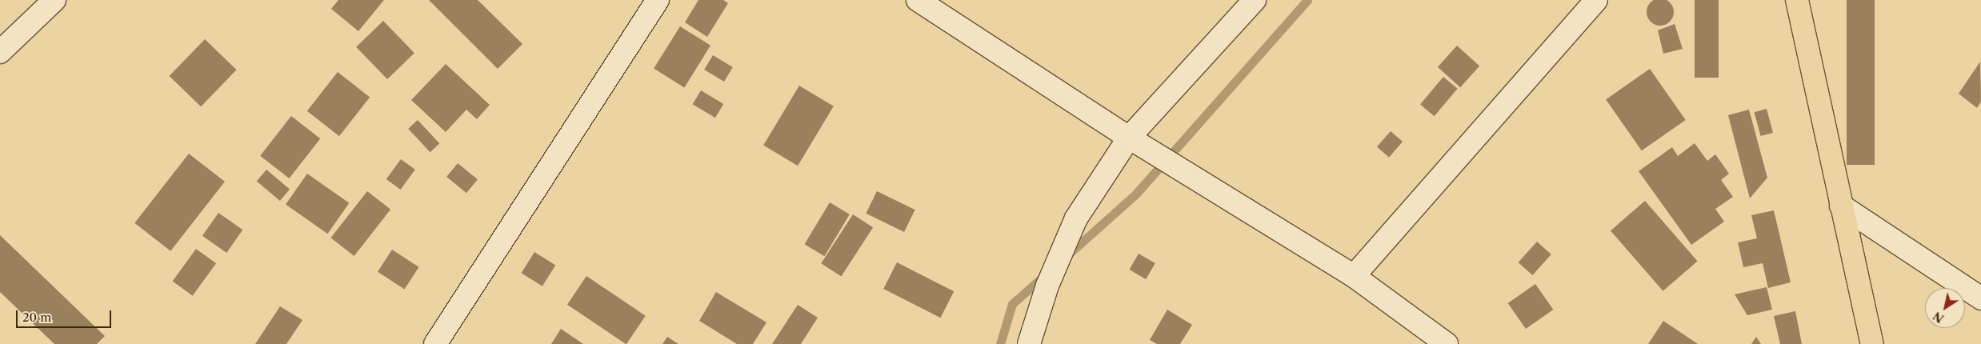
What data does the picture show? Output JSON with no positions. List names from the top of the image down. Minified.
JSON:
{"scale_bar":"20 m","north":"bottom left"}
